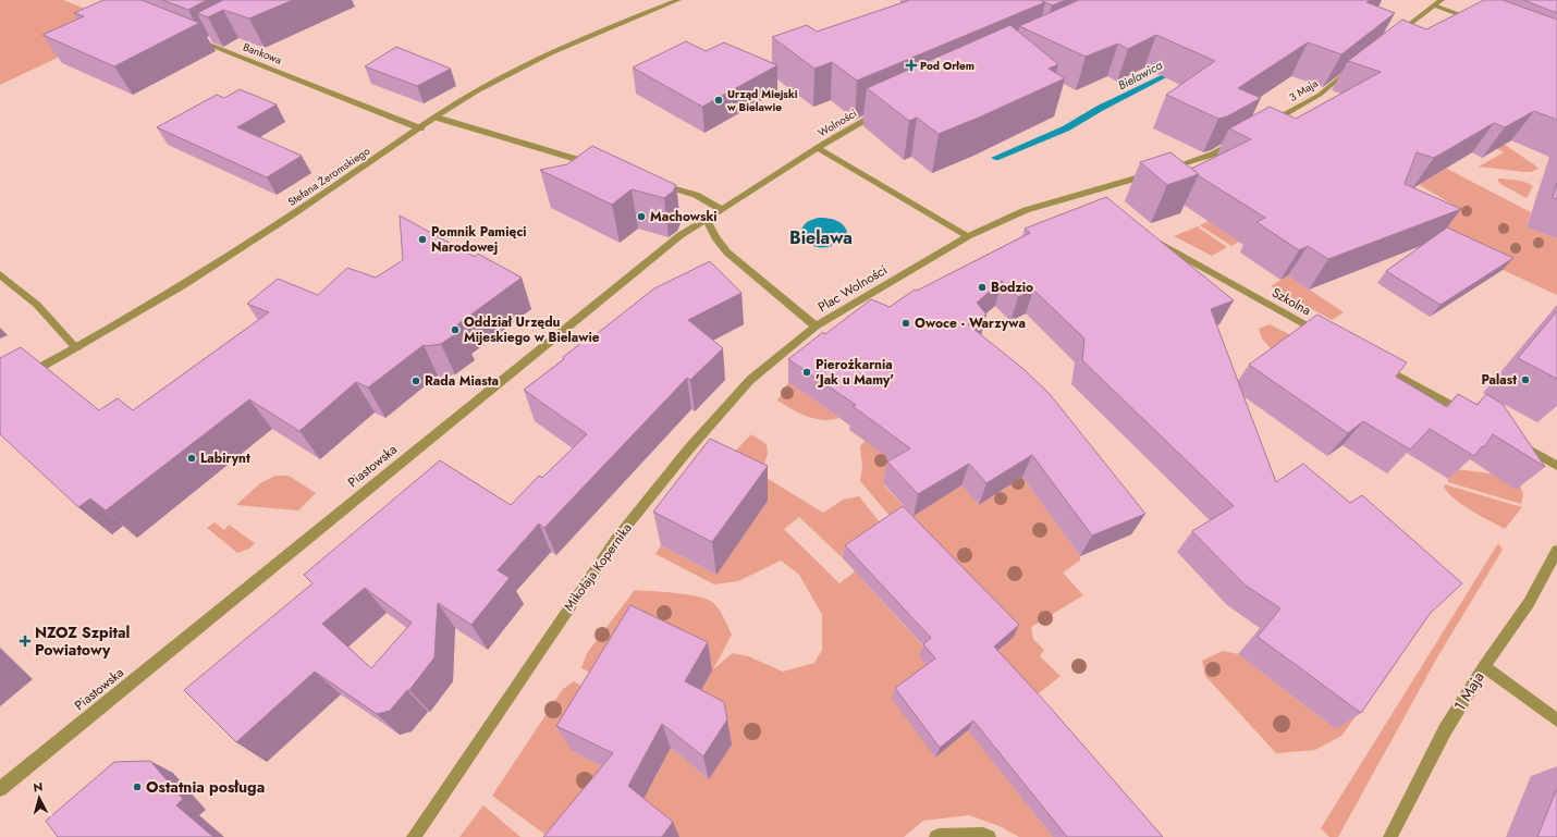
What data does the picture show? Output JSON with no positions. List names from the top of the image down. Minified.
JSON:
{"streets":{"street":["Bankowa","3 Maja","Wolności","Stefana Żeromskiego","Plac Wolności","Szkolna","Piastowska","Mikołaja Kopernika","1 Maja"]},"crossings":[["Bankowa","Stefana Żeromskiego"],["Wolności","Piastowska"],["Plac Wolności","Piastowska"],["Plac Wolności","Mikołaja Kopernika"]],"districts":["Bielawa"],"water":["Bielawica"],"places":{"health":["Pod Orłem","NZOZ Szpital Powiatowy"],"other":["Urząd Miejski w Bielawie","Machowski","Pomnik Pamięci Narodowej","Bodzio","Owoce · Warzywa","Oddział Urzędu Mijeskiego w Bielawie","Pierożkarnia 'Jak u Mamy'","Palast","Rada Miasta","Labirynt","Ostatnia posługa"]},"north":"top"}
